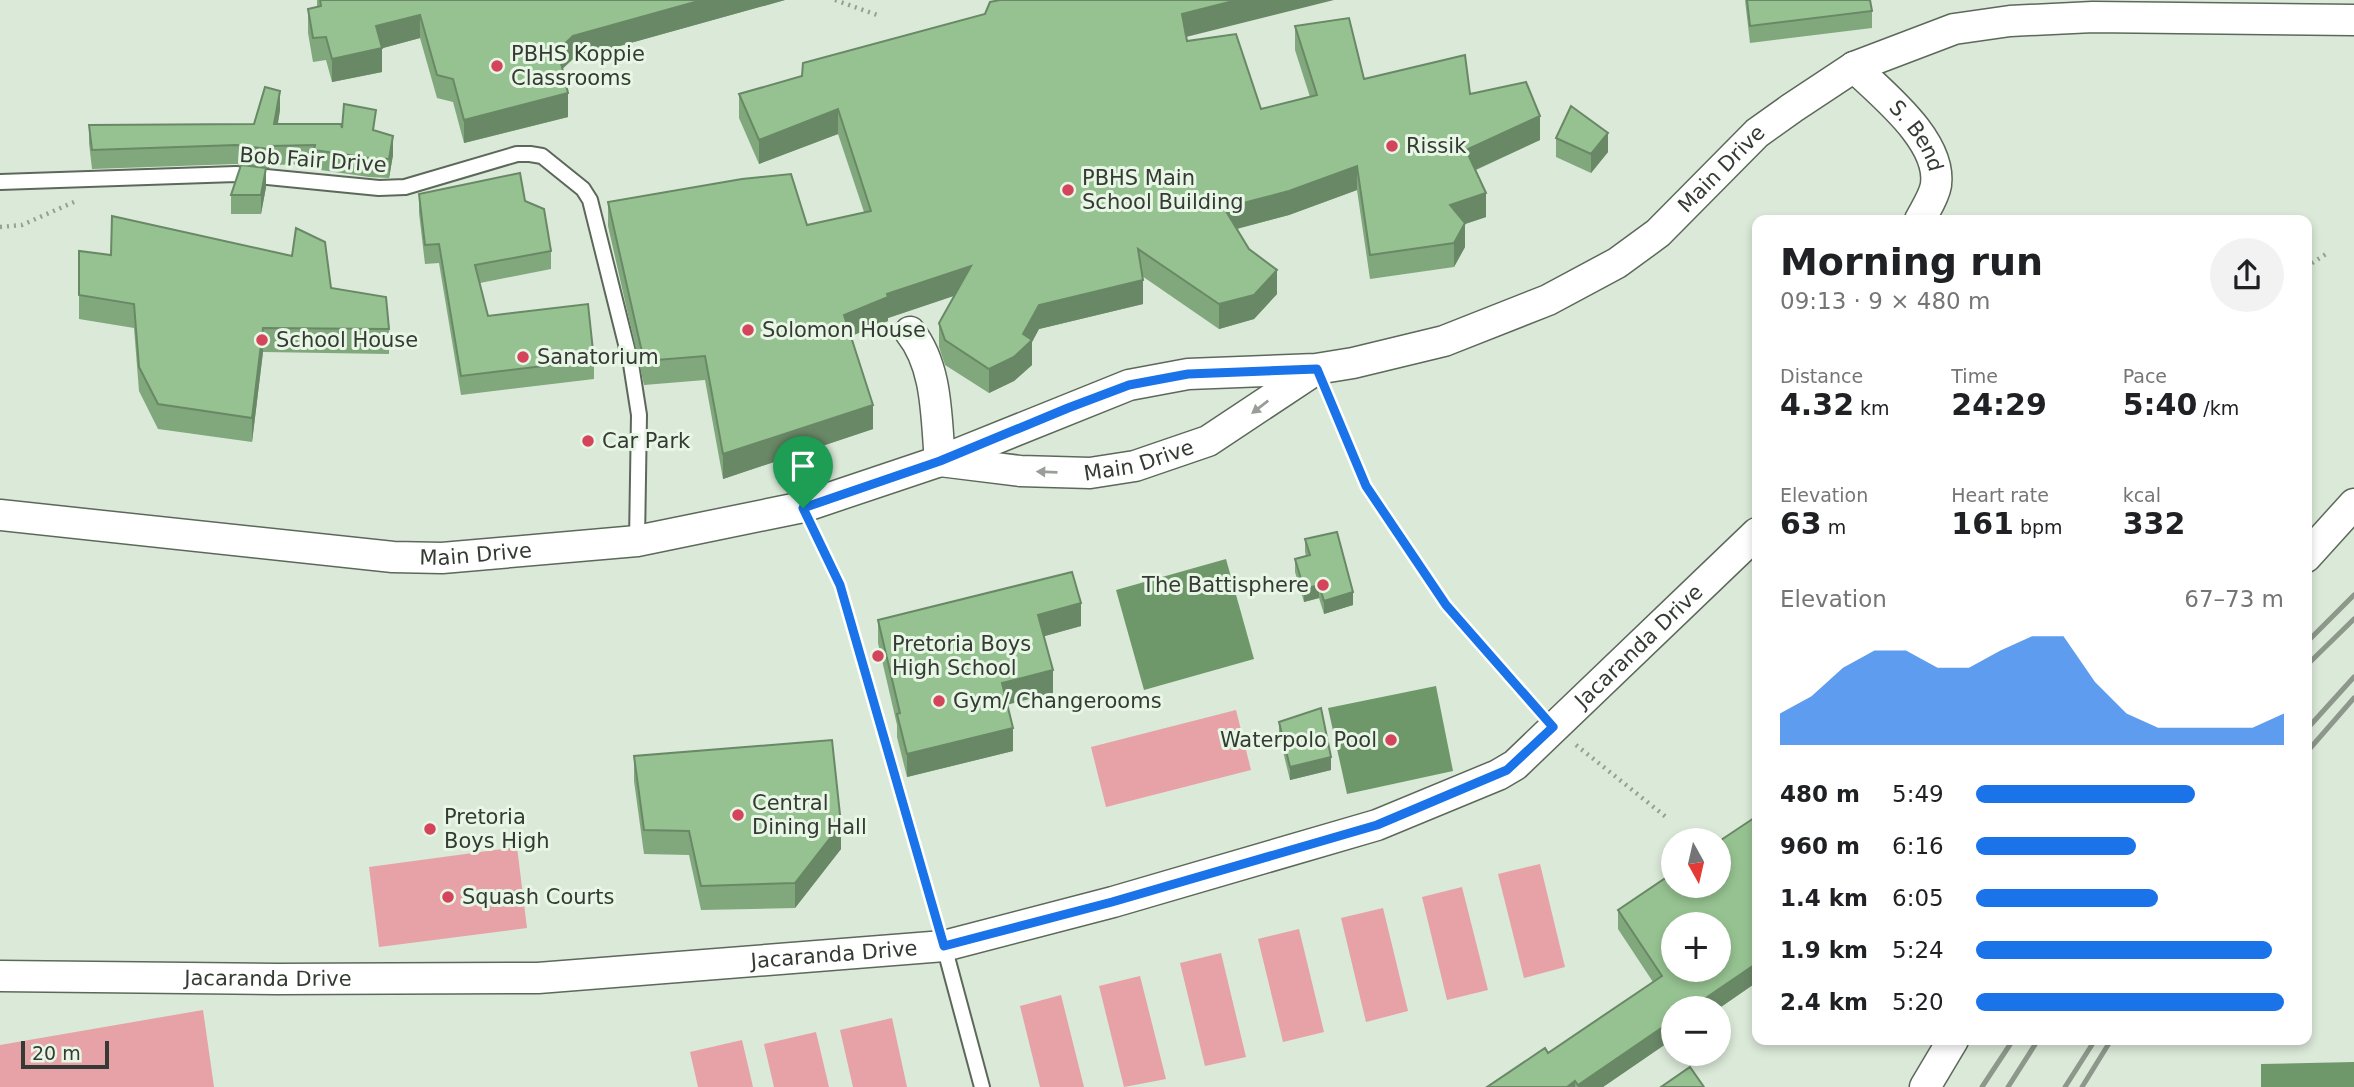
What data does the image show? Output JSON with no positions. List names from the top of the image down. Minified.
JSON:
{"streets":{"street":["S. Bend","Main Drive","Jacaranda Drive"],"lane":["Bob Fair Drive"]},"crossings":[["S. Bend","Main Drive"],["Bob Fair Drive","Main Drive"]],"places":["PBHS Koppie Classrooms","Rissik","PBHS Main School Building","Solomon House","School House","Sanatorium","Car Park","The Battisphere","Pretoria Boys High School","Gym/ Changerooms","Waterpolo Pool","Central Dining Hall","Pretoria Boys High","Squash Courts"],"scale_bar":"20 m","north":"bottom","page":{"heading":["Morning run","09:13 · 9 × 480 m"],"stats":[["Distance","4.32 km"],["Time","24:29"],["Pace","5:40 /km"],["Elevation","63 m"],["Heart rate","161 bpm"],["kcal","332"]],"chart":["Elevation","67–73 m"],"list":[{"name":"480 m","note":"5:49"},{"name":"960 m","note":"6:16"},{"name":"1.4 km","note":"6:05"},{"name":"1.9 km","note":"5:24"},{"name":"2.4 km","note":"5:20"}],"map_buttons":["+","−"],"scale":"20 m"}}
